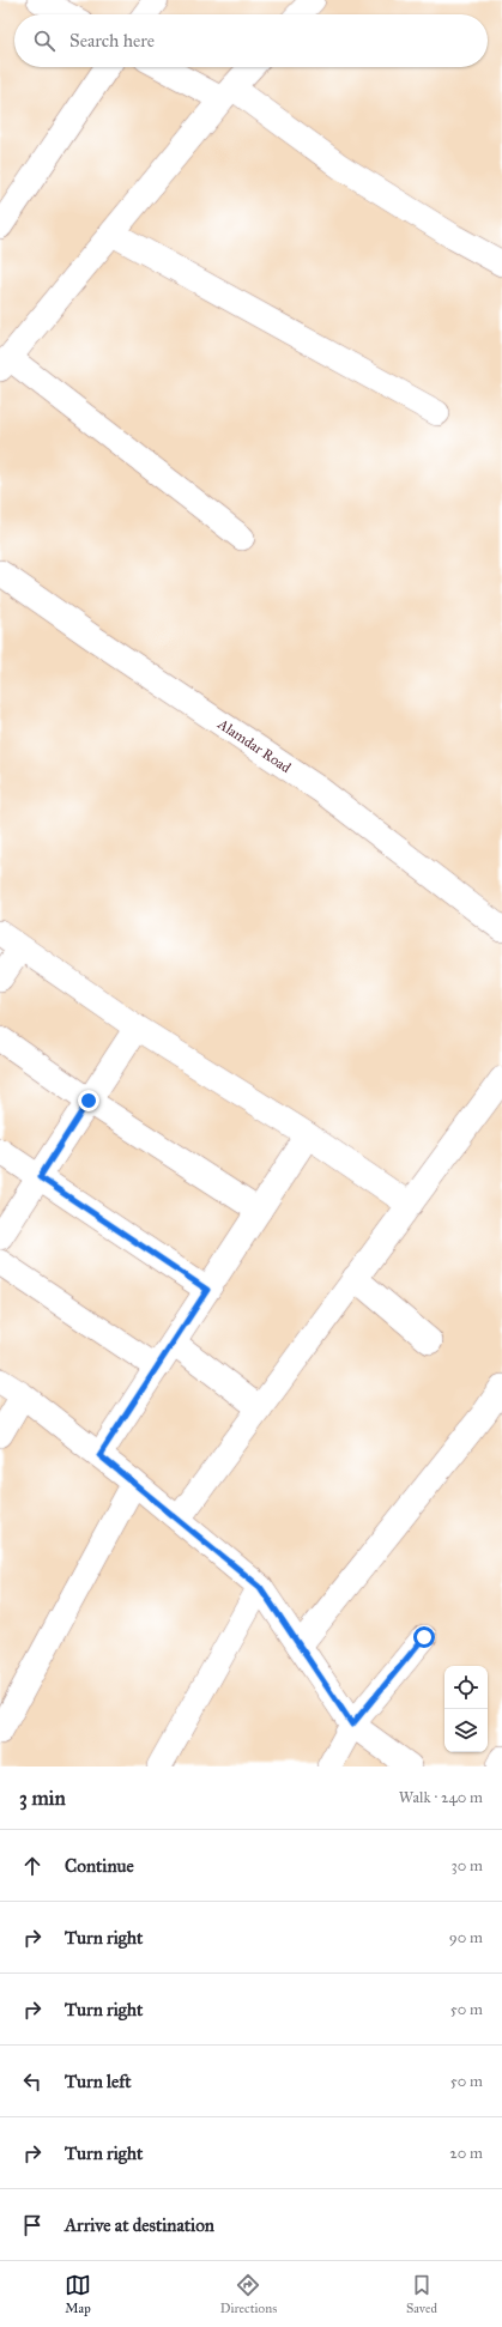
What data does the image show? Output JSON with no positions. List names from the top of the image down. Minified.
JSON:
{"streets":{"street":["Alamdar Road"]},"page":{"search":"Search here","heading":["3 min","Walk · 240 m"],"list":[["Continue","30 m"],["Turn right","90 m"],["Turn right","50 m"],["Turn left","50 m"],["Turn right","20 m"],"Arrive at destination"],"nav":["Map","Directions","Saved"]}}
